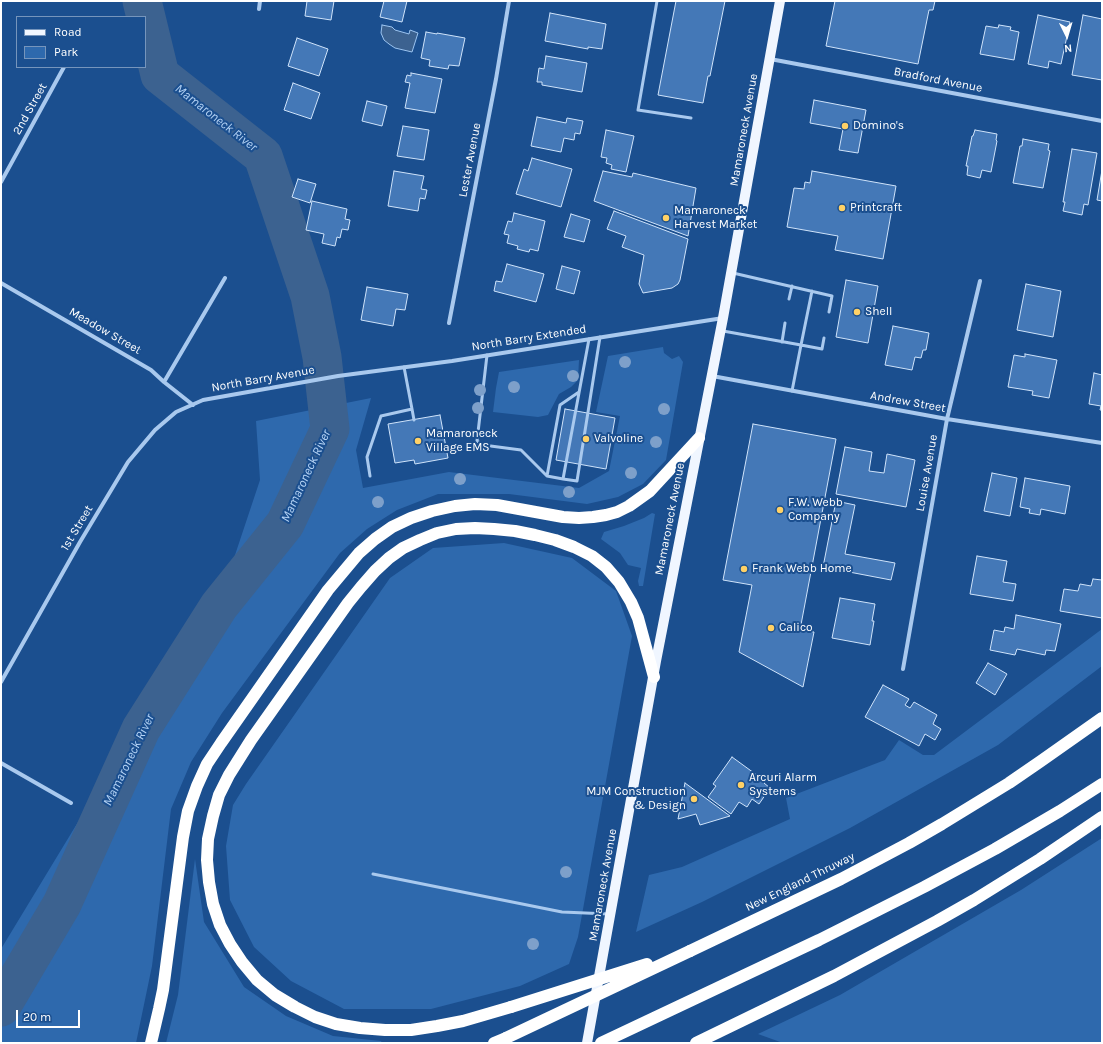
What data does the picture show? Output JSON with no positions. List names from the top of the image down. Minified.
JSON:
{"streets":{"highway":["New England Thruway"],"main road":["Mamaroneck Avenue"],"street":["Bradford Avenue","2nd Street","Lester Avenue","Meadow Street","North Barry Extended","North Barry Avenue","Andrew Street","Louise Avenue","1st Street"]},"crossings":[["Bradford Avenue","Mamaroneck Avenue"],["Mamaroneck Avenue","North Barry Extended"],["Mamaroneck Avenue","Andrew Street"],["Meadow Street","North Barry Avenue"],["Meadow Street","1st Street"],["North Barry Extended","North Barry Avenue"],["North Barry Avenue","1st Street"],["Andrew Street","Louise Avenue"]],"water":["Mamaroneck River"],"places":["Domino's","Printcraft","Mamaroneck Harvest Market","Shell","Valvoline","Mamaroneck Village EMS","F.W. Webb Company","Frank Webb Home","Calico","Arcuri Alarm Systems","MJM Construction & Design"],"legend":["Road","Park"],"scale_bar":"20 m","north":"bottom"}
